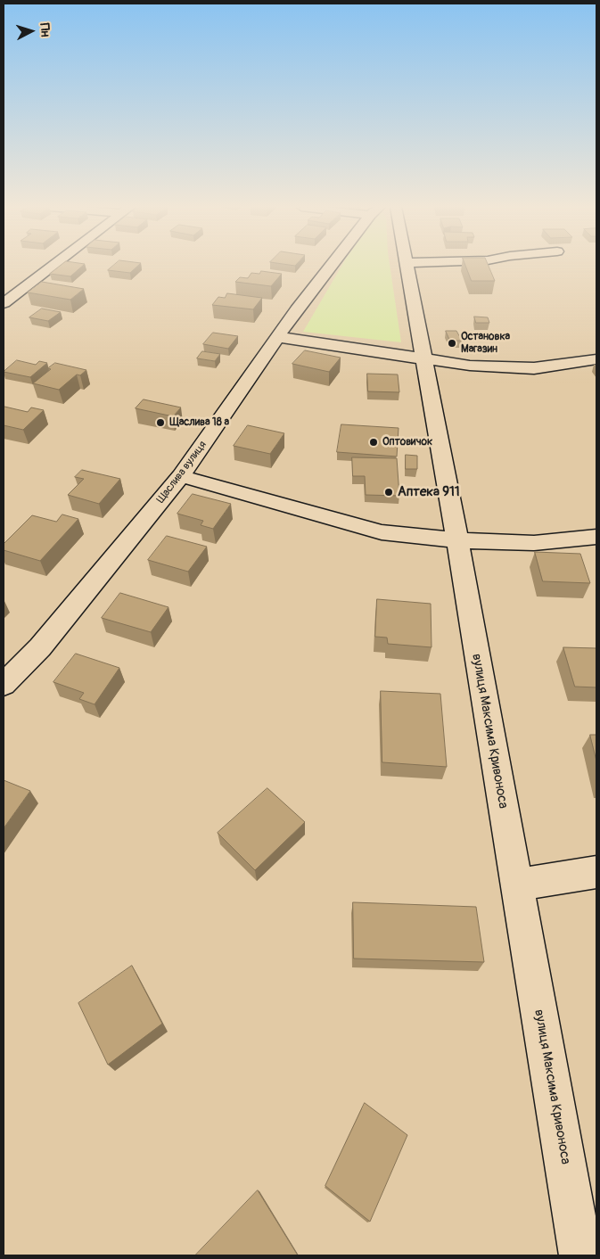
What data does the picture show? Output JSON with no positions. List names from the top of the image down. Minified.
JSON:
{"streets":{"street":["Щаслива вулиця","вулиця Максима Кривоноса"]},"places":["Остановка Магазин","Щаслива 18 а","Оптовичок","Аптека 911"],"north":"right"}
